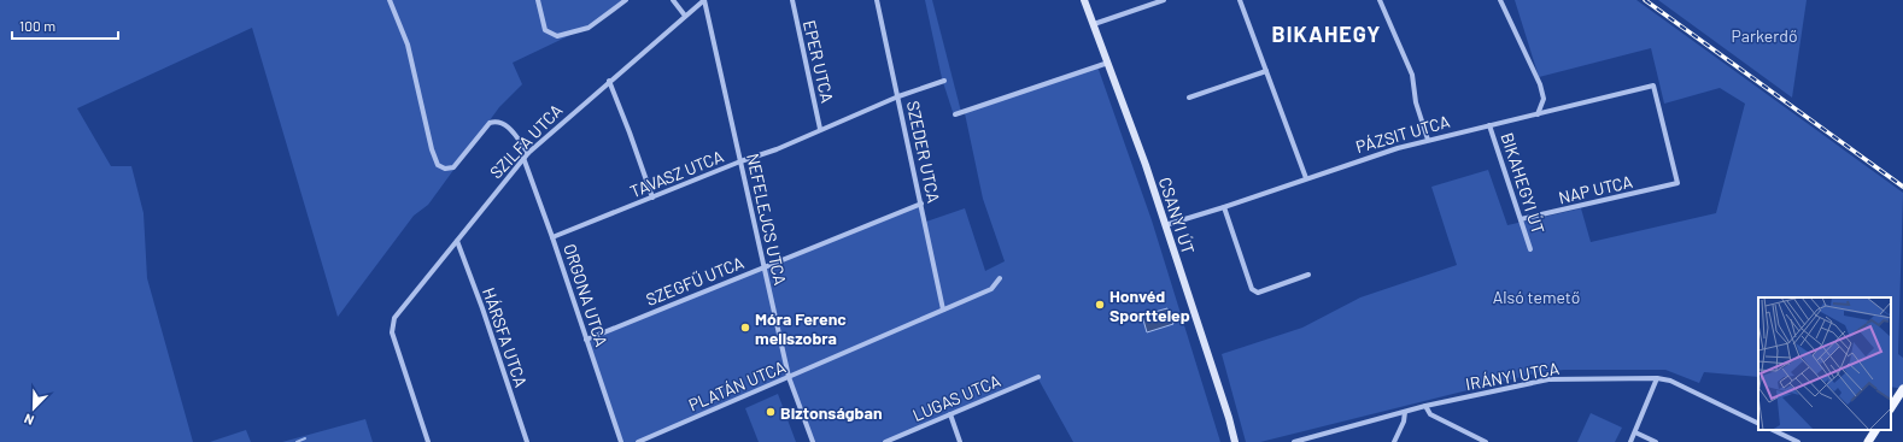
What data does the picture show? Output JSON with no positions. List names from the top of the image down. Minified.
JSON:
{"streets":{"street":["EPER UTCA","PÁZSIT UTCA","SZILFA UTCA","SZEDER UTCA","TAVASZ UTCA","BIKAHEGYI ÚT","NAP UTCA","CSANYI ÚT","NEFELEJCS UTCA","SZEGFŰ UTCA","ORGONA UTCA","HÁRSFA UTCA","IRÁNYI UTCA","PLATÁN UTCA","LUGAS UTCA"]},"crossings":[["EPER UTCA","TAVASZ UTCA"],["PÁZSIT UTCA","BIKAHEGYI ÚT"],["PÁZSIT UTCA","NAP UTCA"],["PÁZSIT UTCA","CSANYI ÚT"],["SZILFA UTCA","NEFELEJCS UTCA"],["SZILFA UTCA","ORGONA UTCA"],["SZILFA UTCA","HÁRSFA UTCA"],["SZEDER UTCA","TAVASZ UTCA"],["SZEDER UTCA","SZEGFŰ UTCA"],["SZEDER UTCA","PLATÁN UTCA"],["TAVASZ UTCA","NEFELEJCS UTCA"],["TAVASZ UTCA","ORGONA UTCA"],["BIKAHEGYI ÚT","NAP UTCA"],["NEFELEJCS UTCA","SZEGFŰ UTCA"],["NEFELEJCS UTCA","PLATÁN UTCA"],["SZEGFŰ UTCA","ORGONA UTCA"]],"districts":["BIKAHEGY"],"parks":["Parkerdő","Alsó temető"],"places":["Honvéd Sporttelep","Móra Ferenc mellszobra","Biztonságban"],"scale_bar":"100 m","north":"bottom left"}
